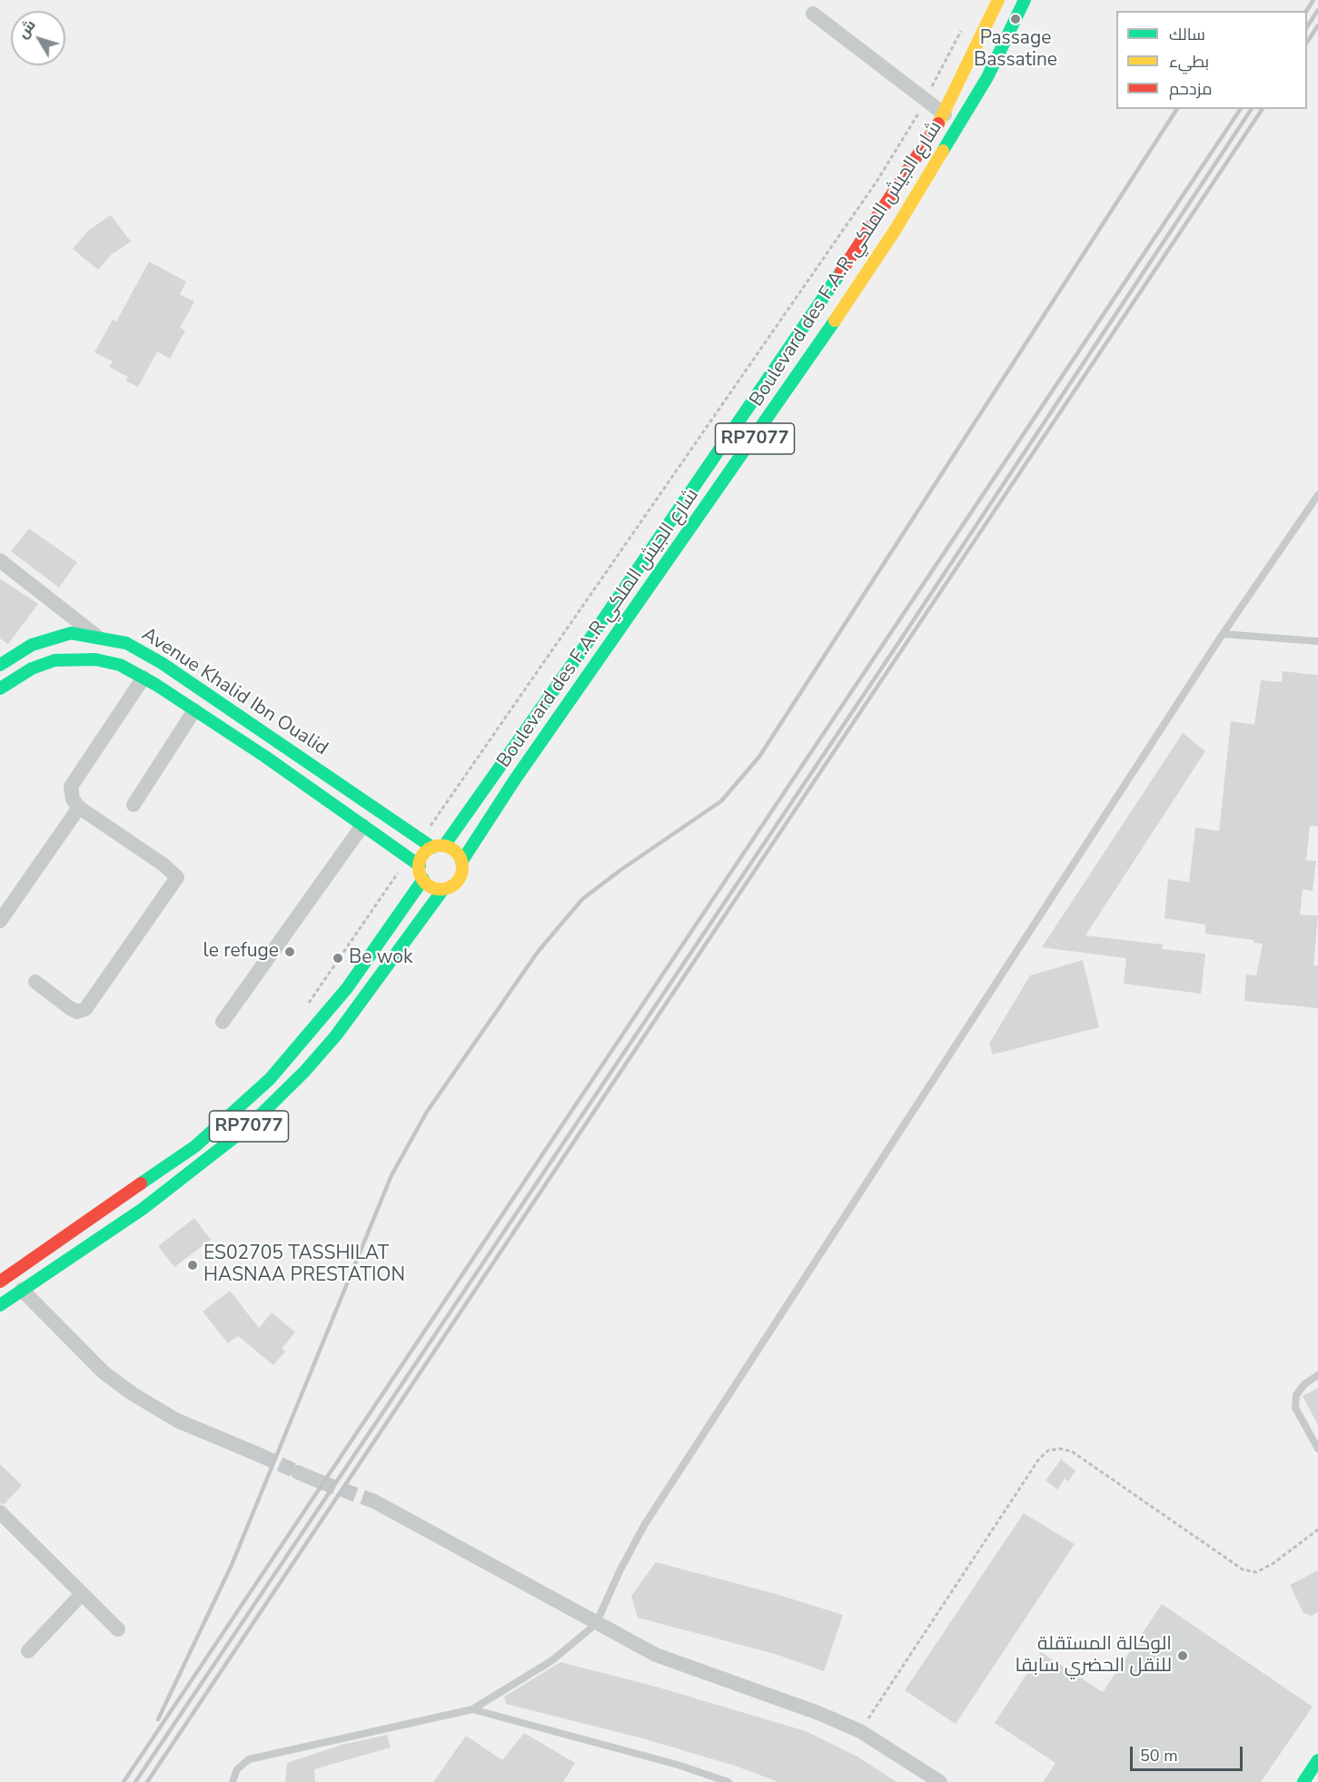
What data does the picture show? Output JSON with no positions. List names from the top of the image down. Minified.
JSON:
{"streets":{"main road":["Boulevard des F.A.R شارع الجيش الملكي","RP7077","Avenue Khalid Ibn Oualid"]},"crossings":[["Boulevard des F.A.R شارع الجيش الملكي","RP7077"],["Boulevard des F.A.R شارع الجيش الملكي","Avenue Khalid Ibn Oualid"],["RP7077","Avenue Khalid Ibn Oualid"]],"places":["Passage Bassatine","le refuge","Be wok","ES02705 TASSHILAT HASNAA PRESTATION","الوكالة المستقلة للنقل الحضري سابقا"],"legend":["سالك","بطيء","مزدحم"],"scale_bar":"50 m","north":"top left"}
